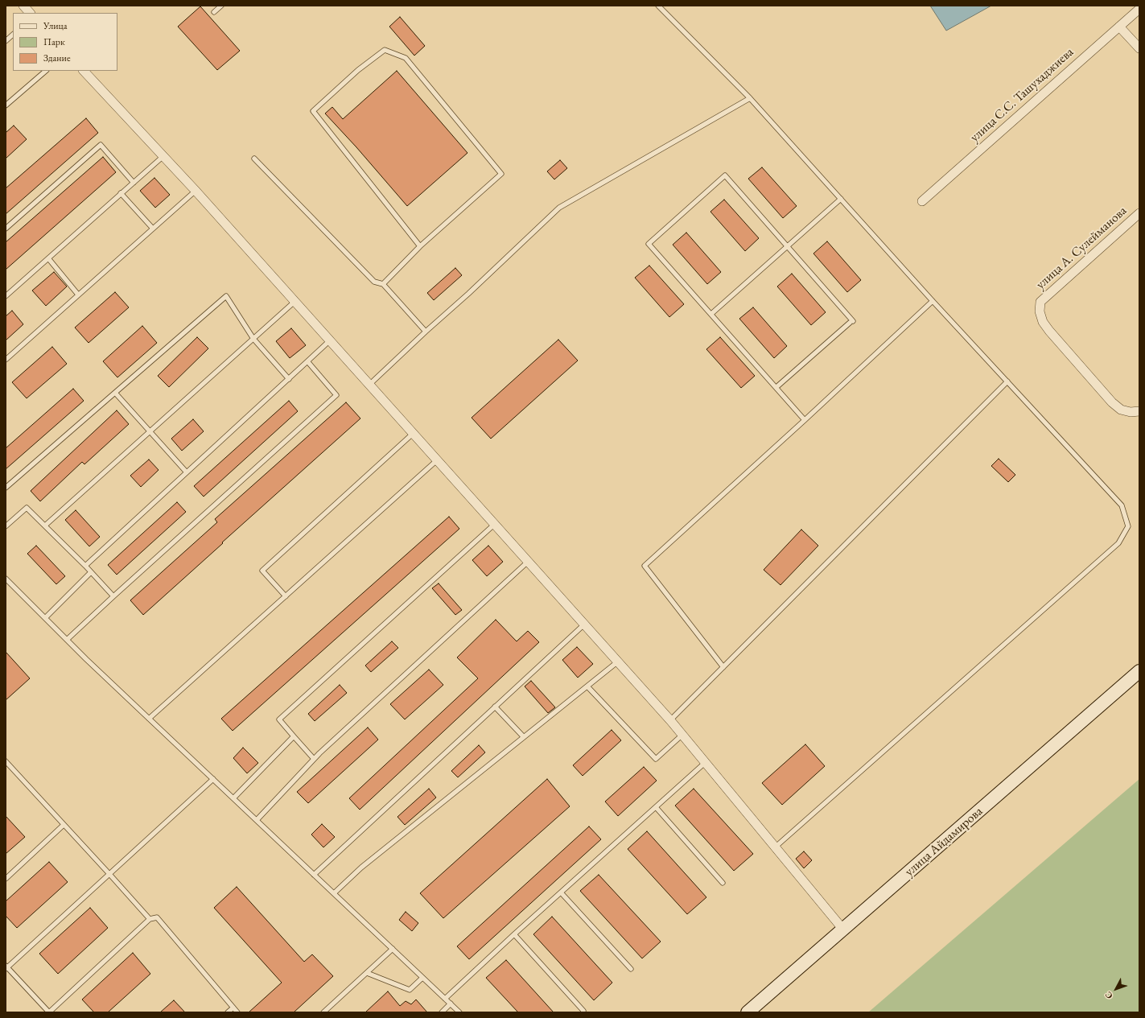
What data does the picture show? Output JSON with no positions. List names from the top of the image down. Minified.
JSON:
{"streets":{"main road":["улица Айдамирова"],"street":["улица С.С. Ташухаджиева","улица А. Сулейманова"]},"legend":["Улица","Парк","Здание"],"north":"bottom left"}
